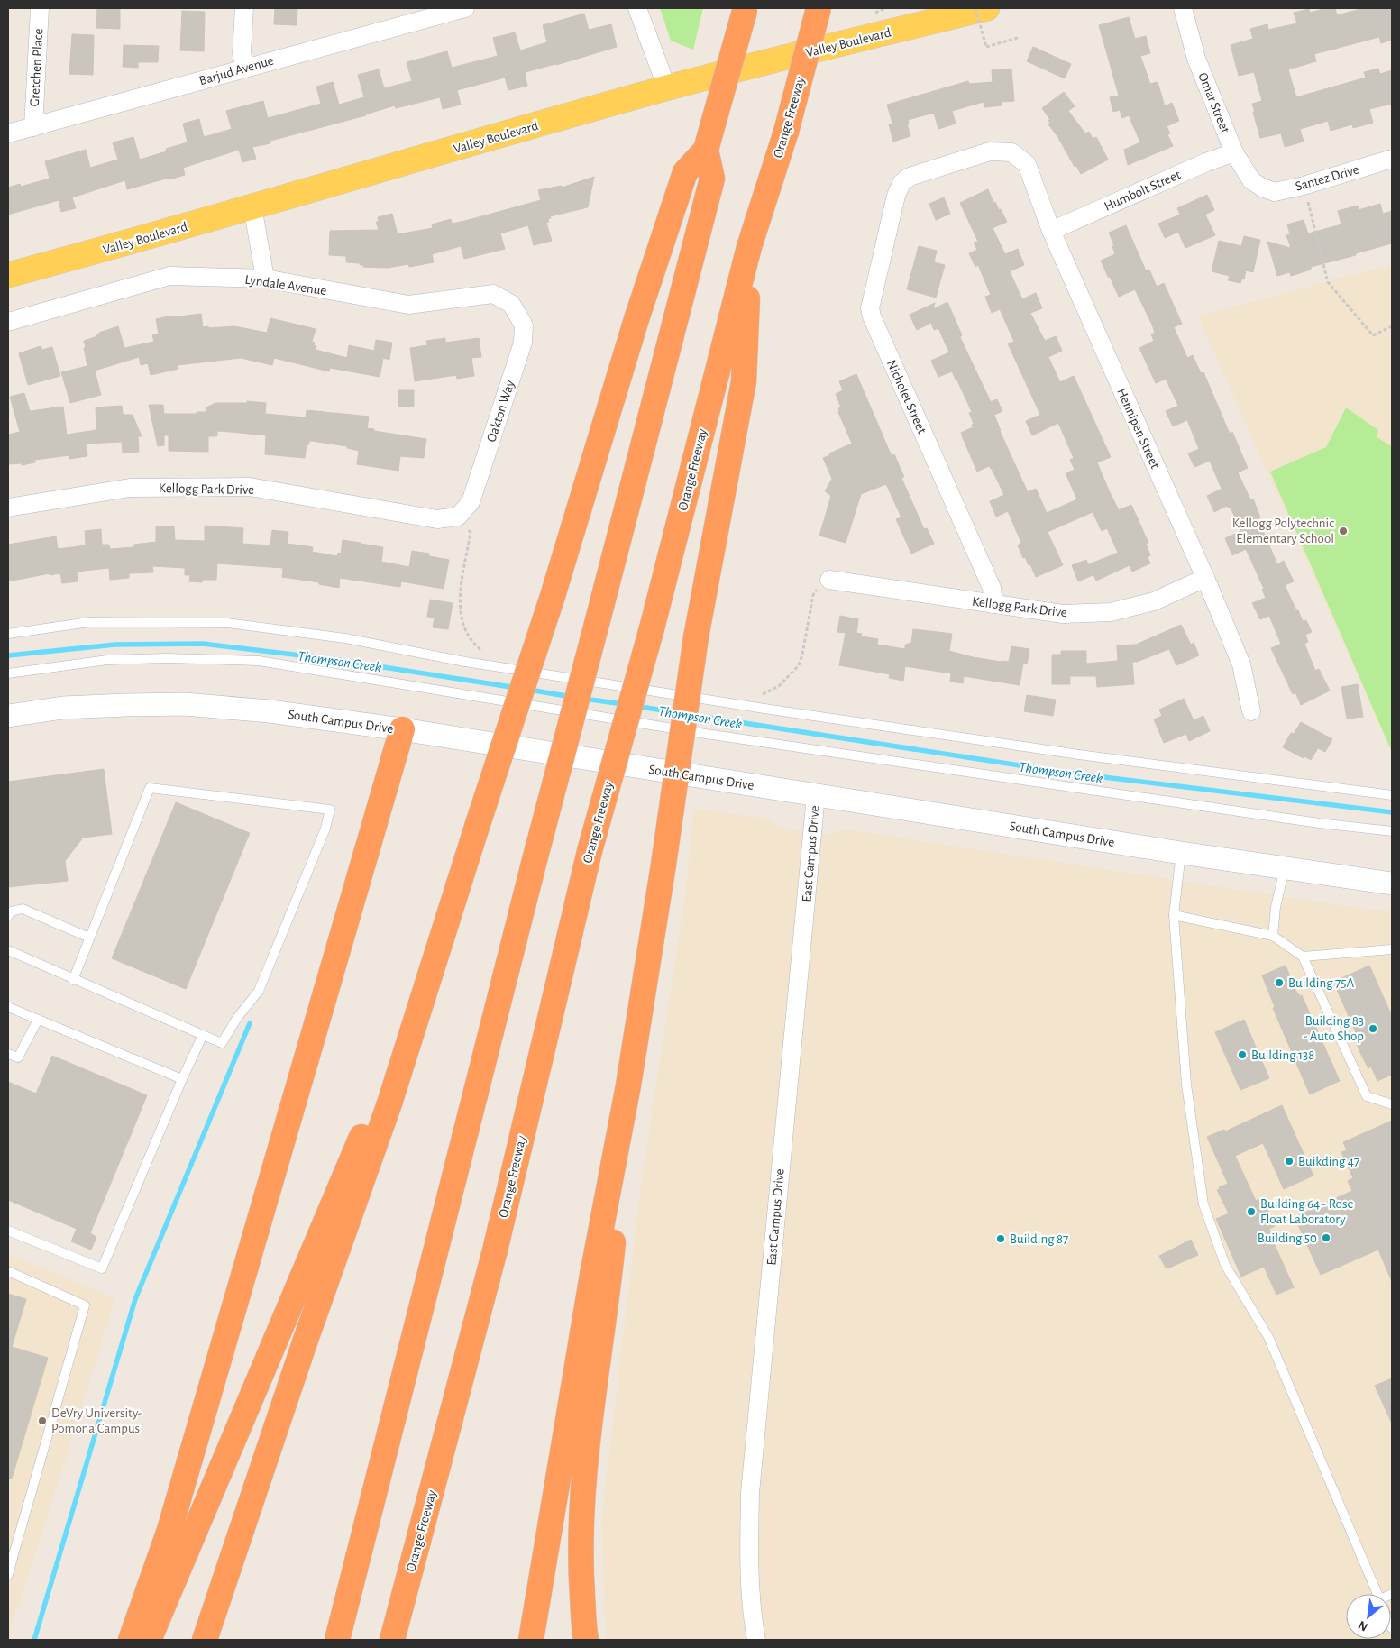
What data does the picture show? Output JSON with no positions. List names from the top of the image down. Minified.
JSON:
{"streets":{"highway":["Orange Freeway"],"main road":["Valley Boulevard"],"street":["Gretchen Place","Barjud Avenue","Omar Street","Santez Drive","Humbolt Street","Lyndale Avenue","Nicholet Street","Oakton Way","Hennipen Street","Kellogg Park Drive","South Campus Drive","East Campus Drive"]},"crossings":[["Gretchen Place","Barjud Avenue"],["Omar Street","Santez Drive"],["Omar Street","Humbolt Street"],["Humbolt Street","Hennipen Street"],["Lyndale Avenue","Oakton Way"],["Nicholet Street","Hennipen Street"],["Nicholet Street","Kellogg Park Drive"],["Oakton Way","Kellogg Park Drive"],["Hennipen Street","Kellogg Park Drive"],["South Campus Drive","East Campus Drive"]],"water":["Thompson Creek"],"places":["Kellogg Polytechnic Elementary School","Building 75A","Building 83 - Auto Shop","Building 138","Buikding 47","Building 64 - Rose Float Laboratory","Building 50","Building 87","DeVry University- Pomona Campus"],"north":"bottom left"}
